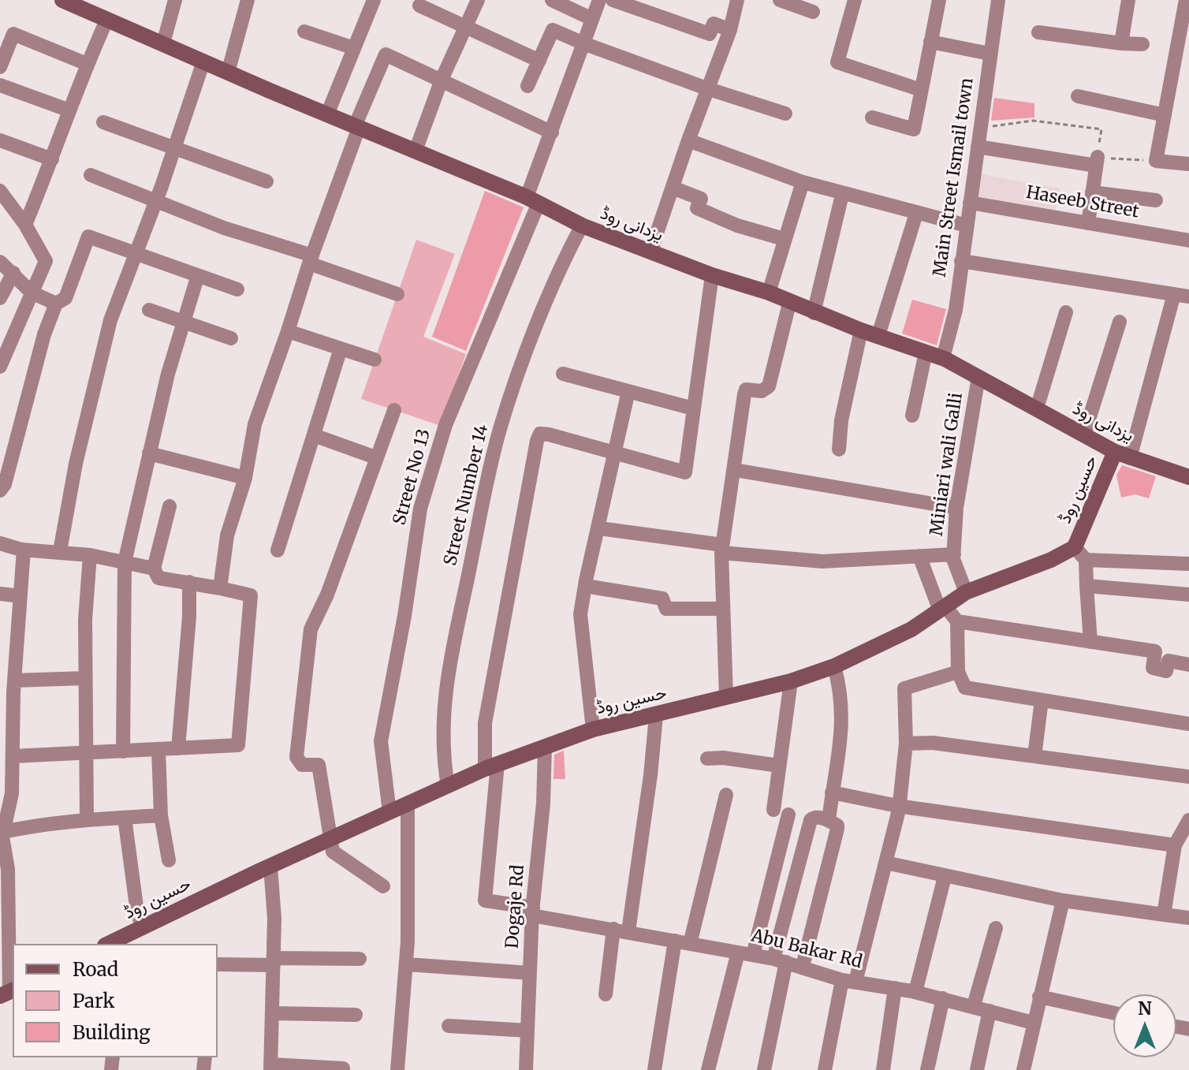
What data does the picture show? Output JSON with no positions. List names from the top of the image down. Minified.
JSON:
{"streets":{"street":["Main Street Ismail town","Haseeb Street","یزدانی روڈ","Miniari wali Galli","Street No 13","حسین روڈ","Street Number 14","Dogaje Rd","Abu Bakar Rd"]},"crossings":[["Main Street Ismail town","Haseeb Street"],["Main Street Ismail town","یزدانی روڈ"],["یزدانی روڈ","Miniari wali Galli"],["یزدانی روڈ","Street No 13"],["یزدانی روڈ","حسین روڈ"],["یزدانی روڈ","Street Number 14"],["Miniari wali Galli","حسین روڈ"],["Street No 13","حسین روڈ"],["حسین روڈ","Street Number 14"],["حسین روڈ","Dogaje Rd"],["حسین روڈ","Abu Bakar Rd"],["Dogaje Rd","Abu Bakar Rd"]],"legend":["Road","Park","Building"],"north":"top"}
